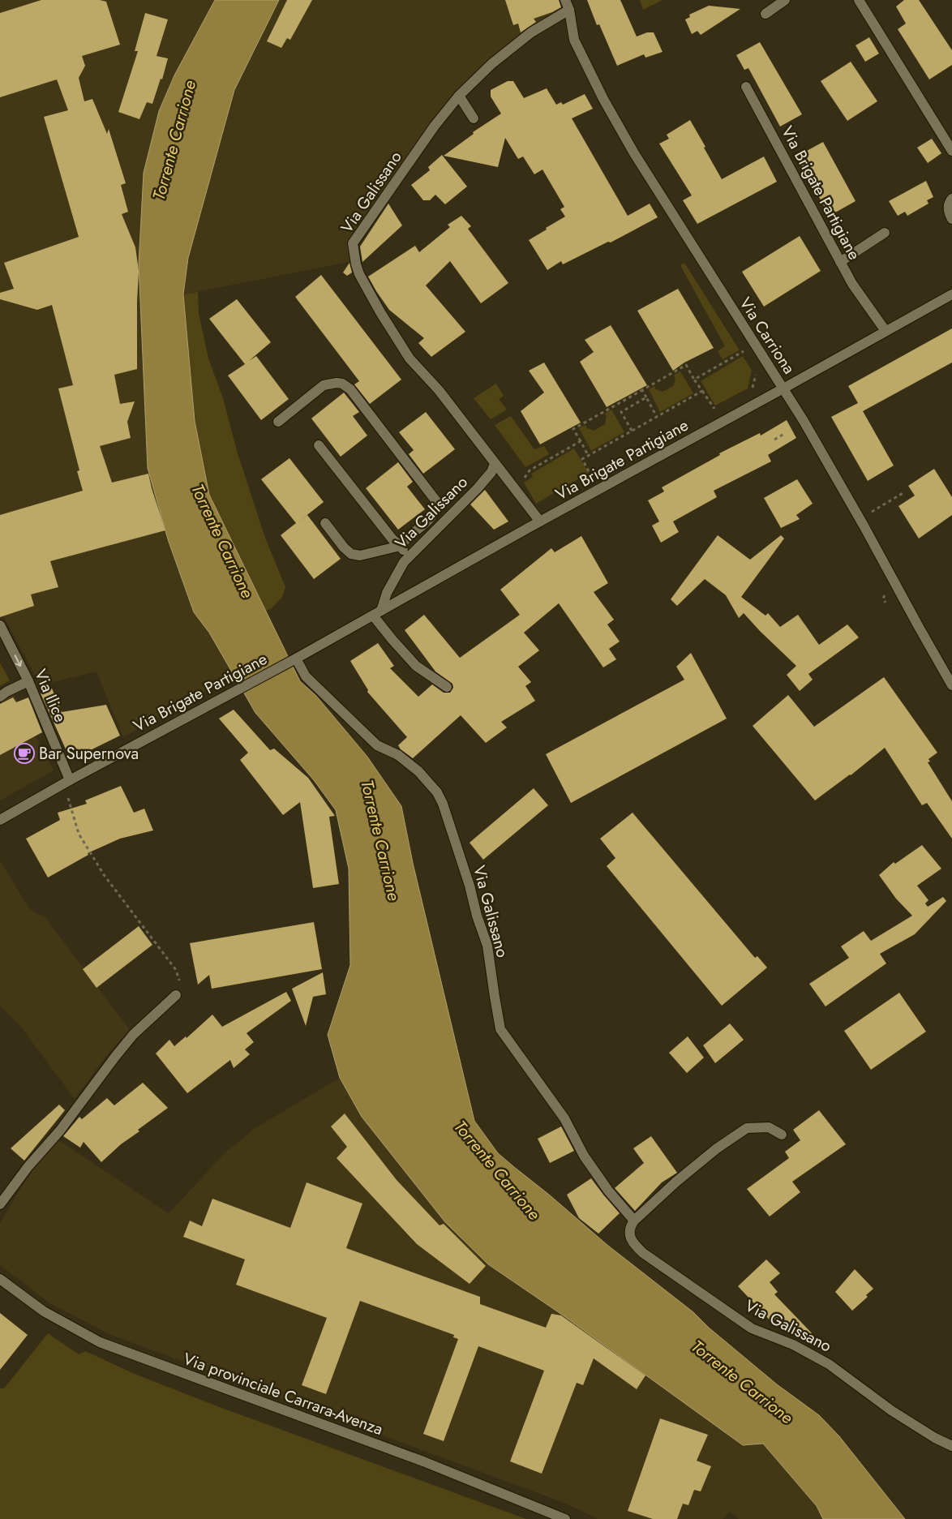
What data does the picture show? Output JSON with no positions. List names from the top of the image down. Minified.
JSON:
{"streets":{"street":["Via Galissano","Via Brigate Partigiane","Via Carriona","Via Ilice","Via provinciale Carrara-Avenza"]},"crossings":[["Via Galissano","Via Brigate Partigiane"],["Via Galissano","Via Carriona"],["Via Brigate Partigiane","Via Carriona"],["Via Brigate Partigiane","Via Ilice"]],"one_way":["Via Ilice"],"water":["Torrente Carrione"],"places":{"cafe":["Bar Supernova"]}}
